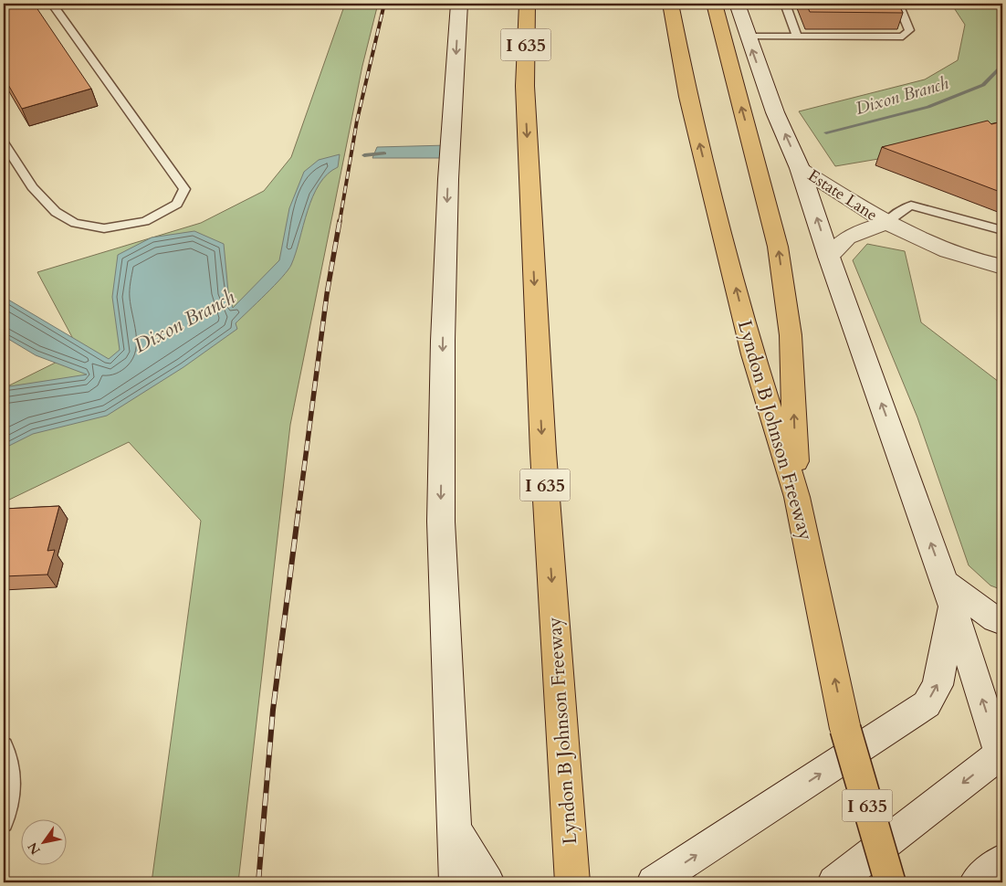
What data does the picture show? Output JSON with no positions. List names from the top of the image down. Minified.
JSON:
{"streets":{"highway":["I 635","Lyndon B Johnson Freeway"],"main road":["Estate Lane"]},"water":["Dixon Branch"],"north":"bottom left"}
